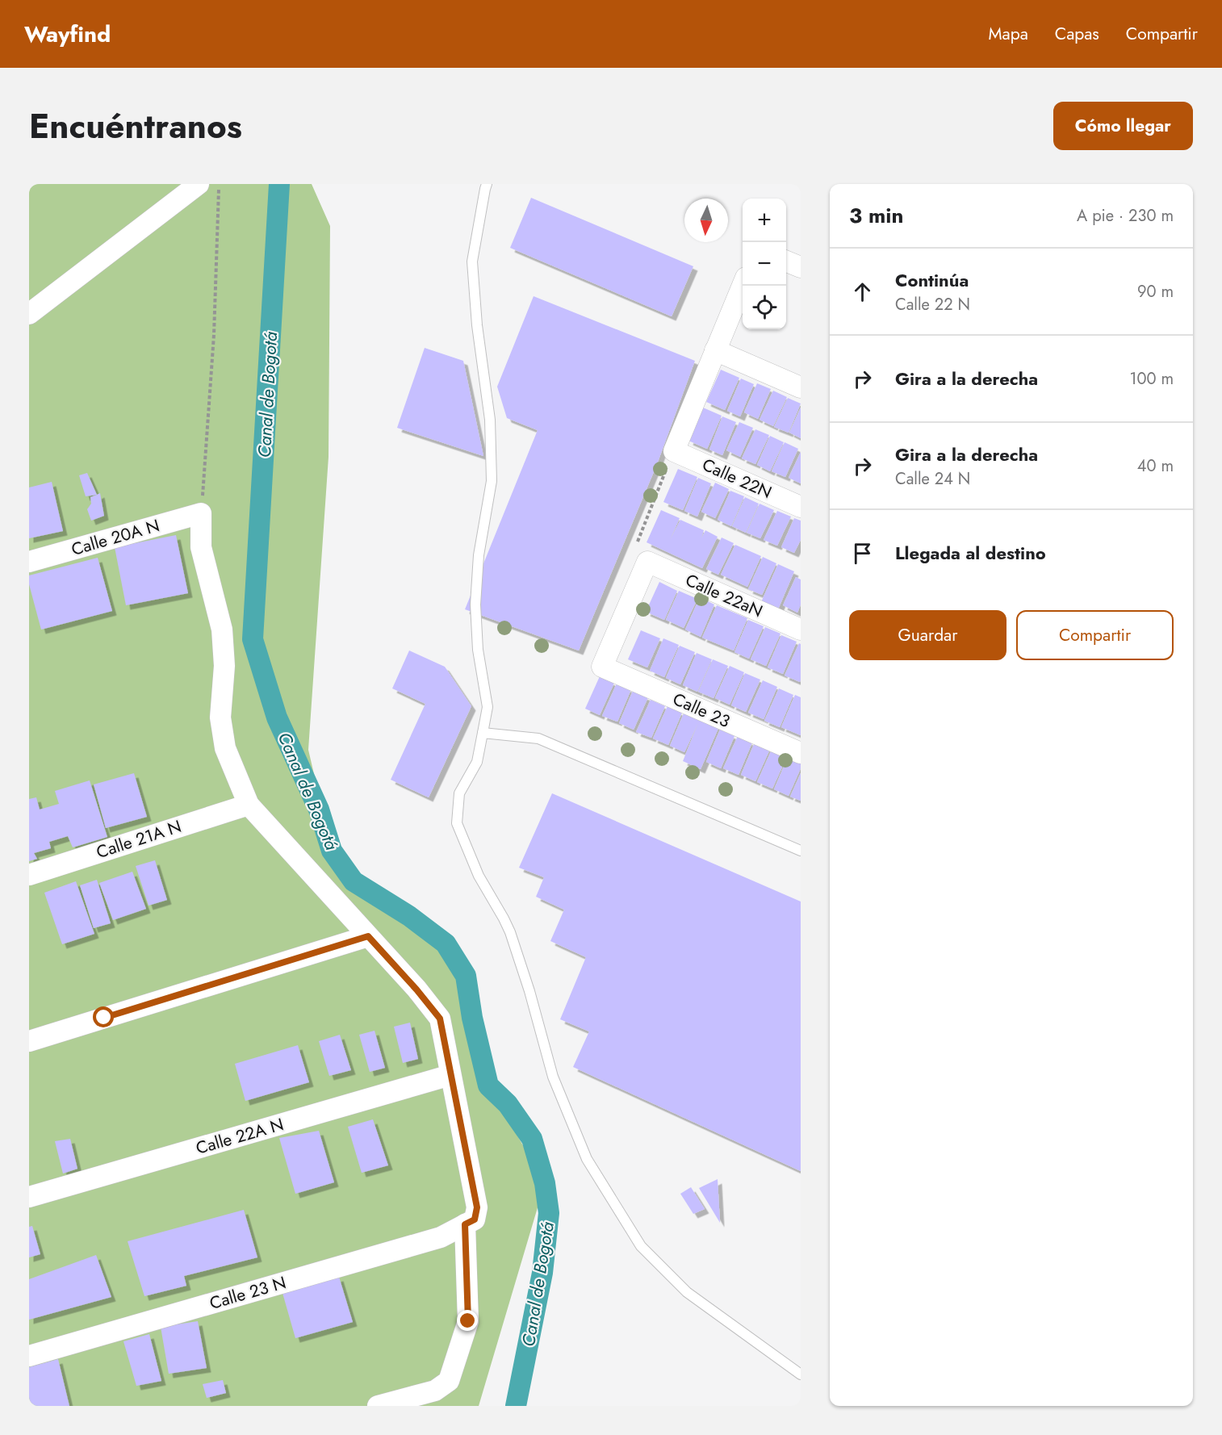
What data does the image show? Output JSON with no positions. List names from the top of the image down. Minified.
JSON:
{"streets":{"street":["Calle 22N","Calle 20A N","Calle 22aN","Calle 23","Calle 21A N","Calle 22A N","Calle 23 N"]},"crossings":[["Calle 22aN","Calle 23"]],"water":["Canal de Bogotá"],"north":"bottom","page":{"header":"Wayfind","nav":["Mapa","Capas","Compartir"],"title":"Encuéntranos","buttons":["Cómo llegar",["Guardar","Compartir"]],"heading":["3 min","A pie · 230 m"],"map_buttons":["+","−"],"list":[["Continúa","Calle 22 N","90 m"],["Gira a la derecha","100 m"],["Gira a la derecha","Calle 24 N","40 m"],"Llegada al destino"]}}
